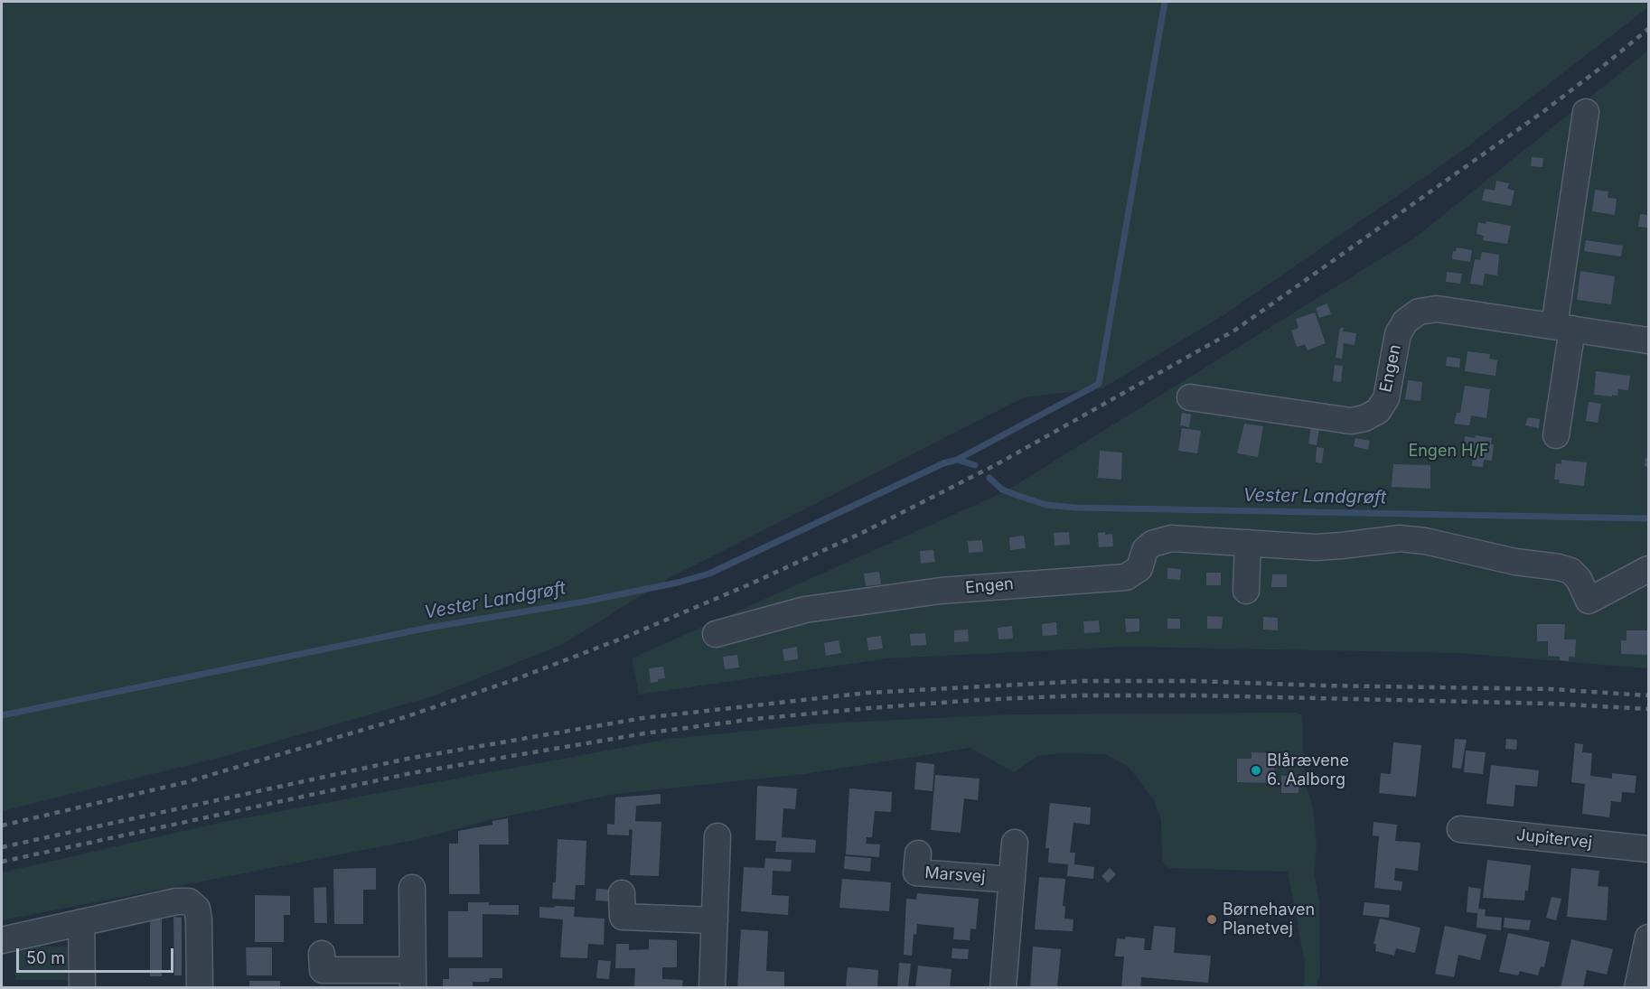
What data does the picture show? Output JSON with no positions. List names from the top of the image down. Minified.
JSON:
{"streets":{"street":["Engen","Jupitervej","Marsvej"]},"water":["Vester Landgrøft"],"parks":["Engen H/F"],"places":["Blårævene 6. Aalborg","Børnehaven Planetvej"],"scale_bar":"50 m"}
